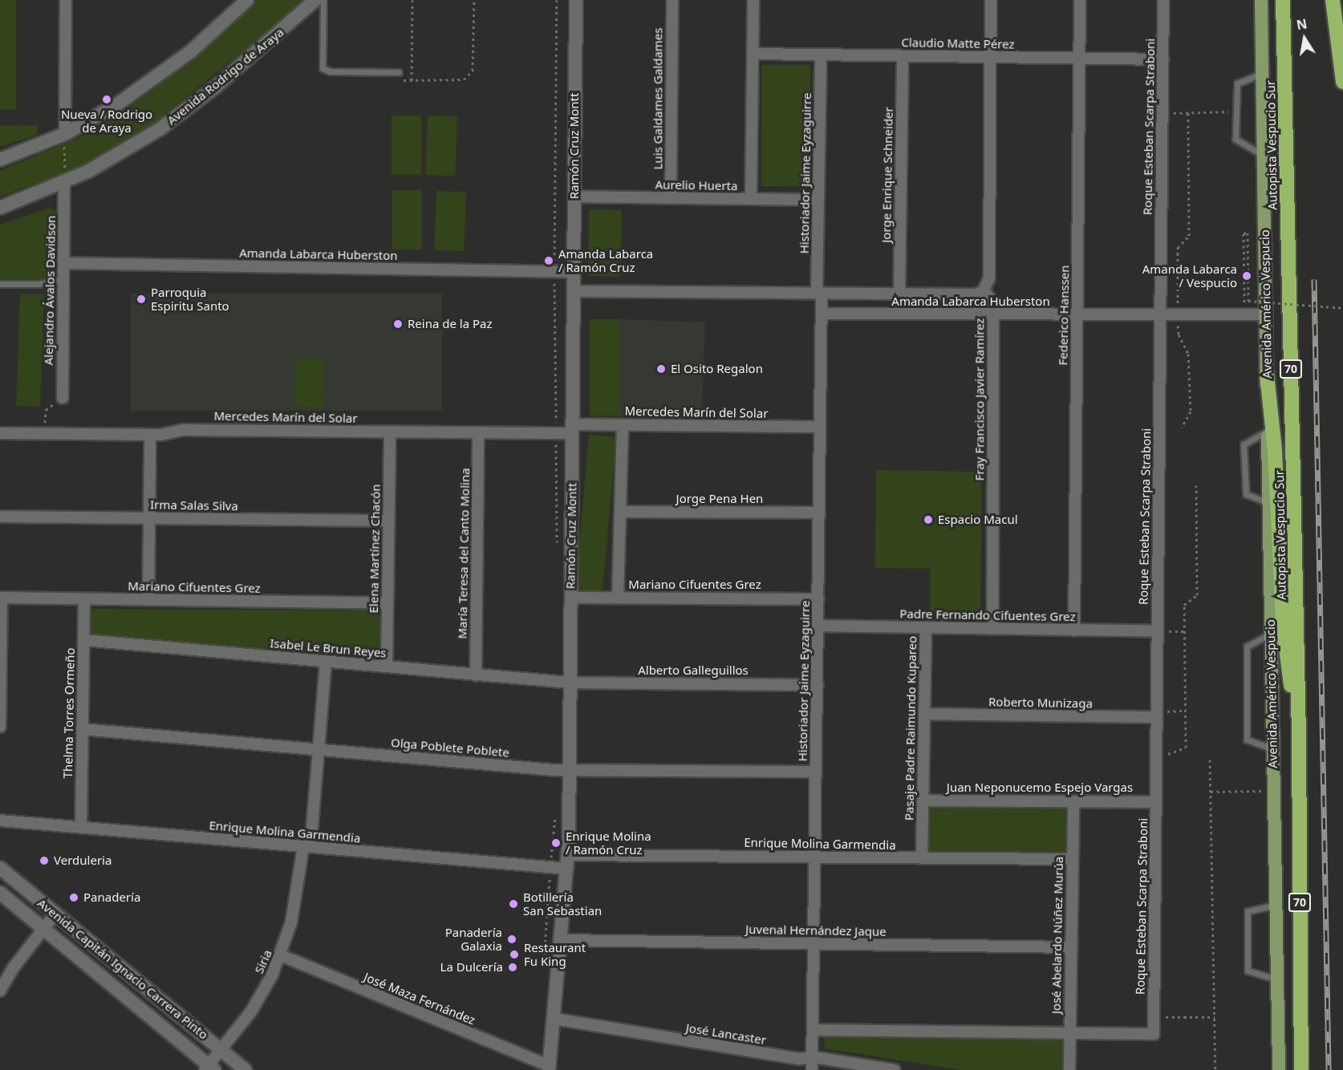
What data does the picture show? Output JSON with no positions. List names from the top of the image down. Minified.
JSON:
{"streets":{"highway":["Autopista Vespucio Sur","70"],"main road":["Avenida Américo Vespucio"],"street":["Claudio Matte Pérez","Avenida Rodrigo de Araya","Luis Galdames Galdames","Roque Esteban Scarpa Straboni","Ramón Cruz Montt","Historiador Jaime Eyzaguirre","Jorge Enrique Schneider","Aurelio Huerta","Amanda Labarca Huberston","Alejandro Ávalos Davidson","Federico Hanssen","Fray Francisco Javier Ramírez","Mercedes Marín del Solar","Jorge Pena Hen","Irma Salas Silva","Elena Martínez Chacón","María Teresa del Canto Molina","Mariano Cifuentes Grez","Padre Fernando Cifuentes Grez","Isabel Le Brun Reyes","Alberto Galleguillos","Roberto Munizaga","Thelma Torres Ormeño","Pasaje Padre Raimundo Kupareo","Olga Poblete Poblete","Juan Neponucemo Espejo Vargas","Enrique Molina Garmendia","Juvenal Hernández Jaque","José Abelardo Núñez Murúa","Siria","Avenida Capitán Ignacio Carrera Pinto","José Maza Fernández","José Lancaster"]},"crossings":[["Claudio Matte Pérez","Roque Esteban Scarpa Straboni"],["Claudio Matte Pérez","Historiador Jaime Eyzaguirre"],["Claudio Matte Pérez","Jorge Enrique Schneider"],["Claudio Matte Pérez","Federico Hanssen"],["Avenida Rodrigo de Araya","Alejandro Ávalos Davidson"],["Luis Galdames Galdames","Aurelio Huerta"],["Roque Esteban Scarpa Straboni","Amanda Labarca Huberston"],["Roque Esteban Scarpa Straboni","Padre Fernando Cifuentes Grez"],["Roque Esteban Scarpa Straboni","Roberto Munizaga"],["Roque Esteban Scarpa Straboni","Juan Neponucemo Espejo Vargas"],["Roque Esteban Scarpa Straboni","José Abelardo Núñez Murúa"],["Ramón Cruz Montt","Aurelio Huerta"],["Ramón Cruz Montt","Amanda Labarca Huberston"],["Ramón Cruz Montt","Mercedes Marín del Solar"],["Ramón Cruz Montt","Mariano Cifuentes Grez"],["Ramón Cruz Montt","Isabel Le Brun Reyes"],["Ramón Cruz Montt","Alberto Galleguillos"],["Ramón Cruz Montt","Olga Poblete Poblete"],["Ramón Cruz Montt","Enrique Molina Garmendia"],["Ramón Cruz Montt","Juvenal Hernández Jaque"],["Ramón Cruz Montt","José Maza Fernández"],["Ramón Cruz Montt","José Lancaster"],["Historiador Jaime Eyzaguirre","Aurelio Huerta"],["Historiador Jaime Eyzaguirre","Amanda Labarca Huberston"],["Historiador Jaime Eyzaguirre","Mercedes Marín del Solar"],["Historiador Jaime Eyzaguirre","Jorge Pena Hen"],["Historiador Jaime Eyzaguirre","Mariano Cifuentes Grez"],["Historiador Jaime Eyzaguirre","Padre Fernando Cifuentes Grez"],["Historiador Jaime Eyzaguirre","Alberto Galleguillos"],["Historiador Jaime Eyzaguirre","Olga Poblete Poblete"],["Historiador Jaime Eyzaguirre","Enrique Molina Garmendia"],["Historiador Jaime Eyzaguirre","Juvenal Hernández Jaque"],["Historiador Jaime Eyzaguirre","José Lancaster"],["Jorge Enrique Schneider","Amanda Labarca Huberston"],["Amanda Labarca Huberston","Alejandro Ávalos Davidson"],["Amanda Labarca Huberston","Avenida Américo Vespucio"],["Amanda Labarca Huberston","Federico Hanssen"],["Amanda Labarca Huberston","Fray Francisco Javier Ramírez"],["Federico Hanssen","Padre Fernando Cifuentes Grez"],["Fray Francisco Javier Ramírez","Padre Fernando Cifuentes Grez"],["Mercedes Marín del Solar","Elena Martínez Chacón"],["Mercedes Marín del Solar","María Teresa del Canto Molina"],["Irma Salas Silva","Elena Martínez Chacón"],["Elena Martínez Chacón","Mariano Cifuentes Grez"],["Elena Martínez Chacón","Isabel Le Brun Reyes"],["María Teresa del Canto Molina","Isabel Le Brun Reyes"],["Mariano Cifuentes Grez","Thelma Torres Ormeño"],["Padre Fernando Cifuentes Grez","Pasaje Padre Raimundo Kupareo"],["Isabel Le Brun Reyes","Alberto Galleguillos"],["Isabel Le Brun Reyes","Thelma Torres Ormeño"],["Isabel Le Brun Reyes","Siria"],["Roberto Munizaga","Pasaje Padre Raimundo Kupareo"],["Thelma Torres Ormeño","Olga Poblete Poblete"],["Thelma Torres Ormeño","Enrique Molina Garmendia"],["Pasaje Padre Raimundo Kupareo","Juan Neponucemo Espejo Vargas"],["Pasaje Padre Raimundo Kupareo","Enrique Molina Garmendia"],["Olga Poblete Poblete","Siria"],["Juan Neponucemo Espejo Vargas","José Abelardo Núñez Murúa"],["Enrique Molina Garmendia","José Abelardo Núñez Murúa"],["Enrique Molina Garmendia","Siria"],["Juvenal Hernández Jaque","José Abelardo Núñez Murúa"],["Siria","Avenida Capitán Ignacio Carrera Pinto"],["Siria","José Maza Fernández"]],"places":["Nueva / Rodrigo de Araya","Amanda Labarca / Ramón Cruz","Amanda Labarca / Vespucio","Parroquia Espiritu Santo","Reina de la Paz","El Osito Regalon","Espacio Macul","Enrique Molina / Ramón Cruz","Verduleria","Panadería","Botillería San Sebastian","Panadería Galaxia","Restaurant Fu King","La Dulcería"],"north":"top"}
